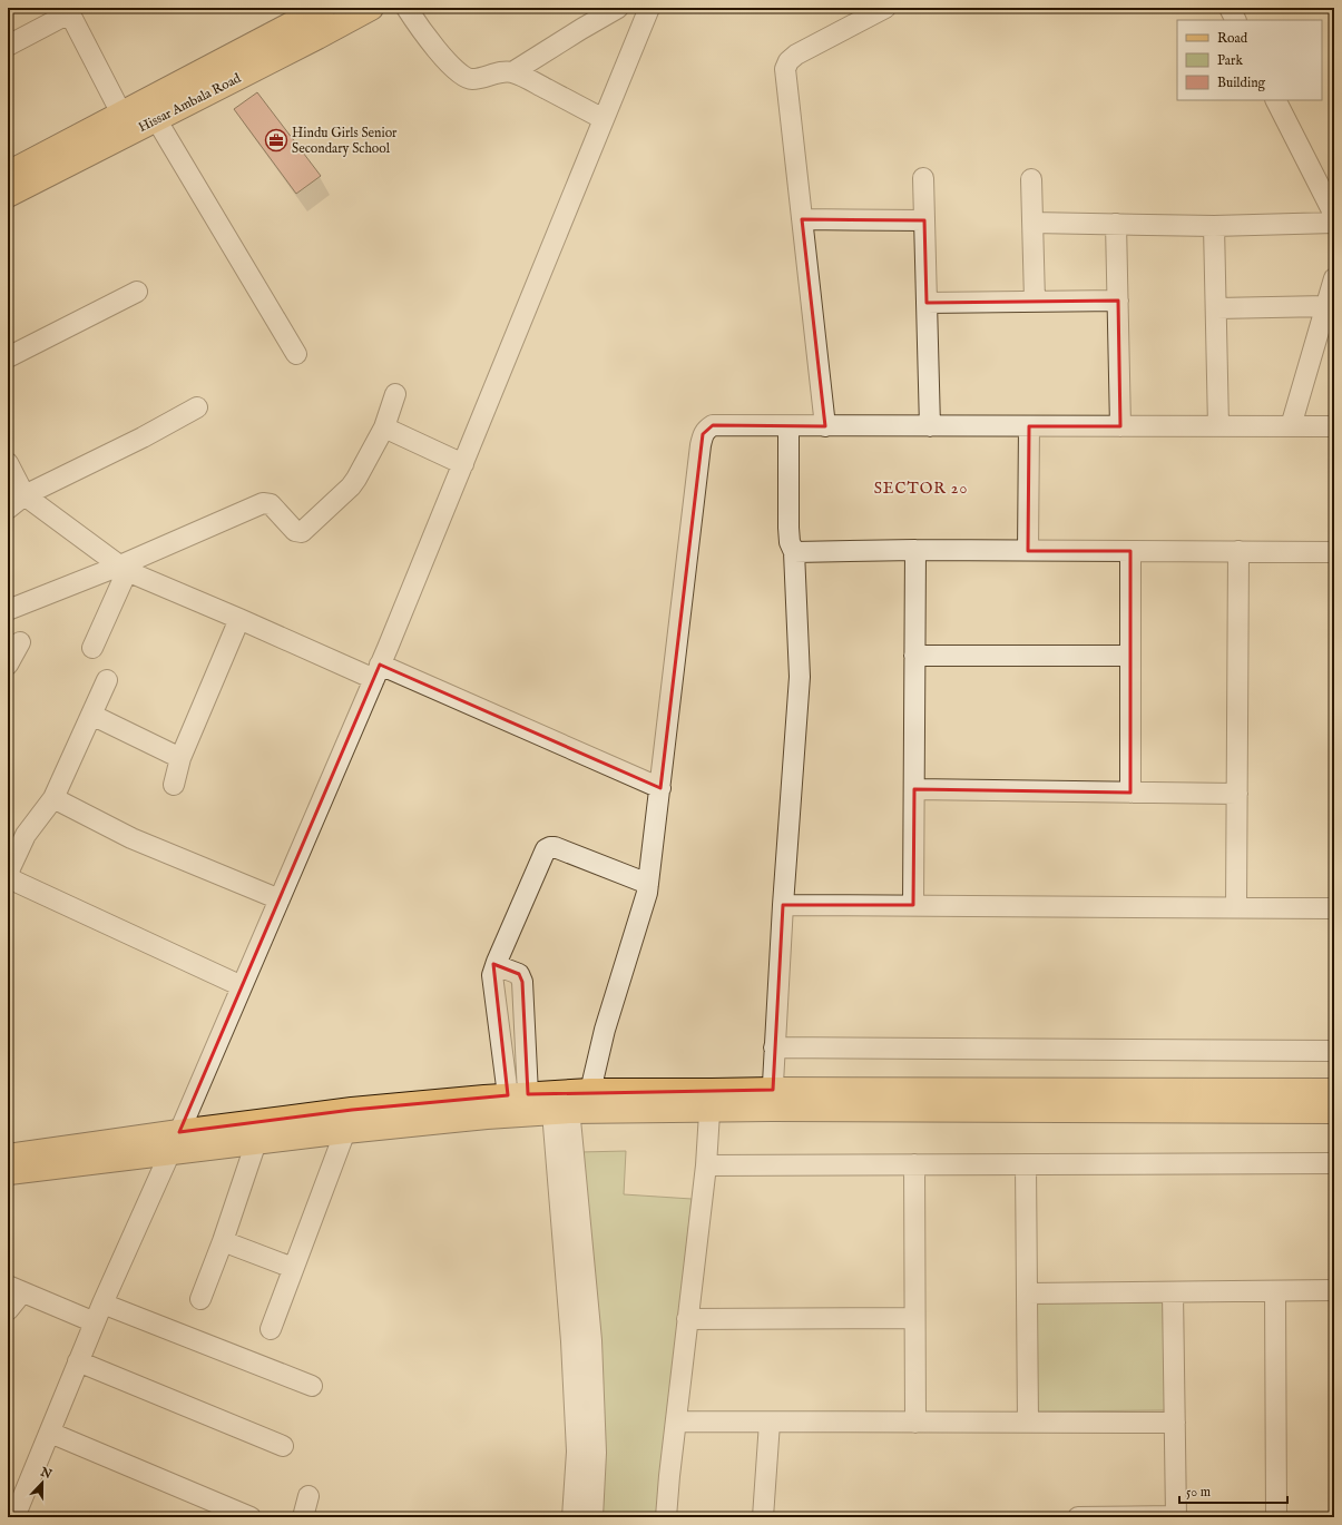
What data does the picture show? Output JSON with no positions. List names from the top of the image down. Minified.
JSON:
{"streets":{"main road":["Hissar Ambala Road"]},"districts":["SECTOR 20"],"places":{"office":["Hindu Girls Senior Secondary School"]},"legend":["Road","Park","Building"],"scale_bar":"50 m","north":"top"}
